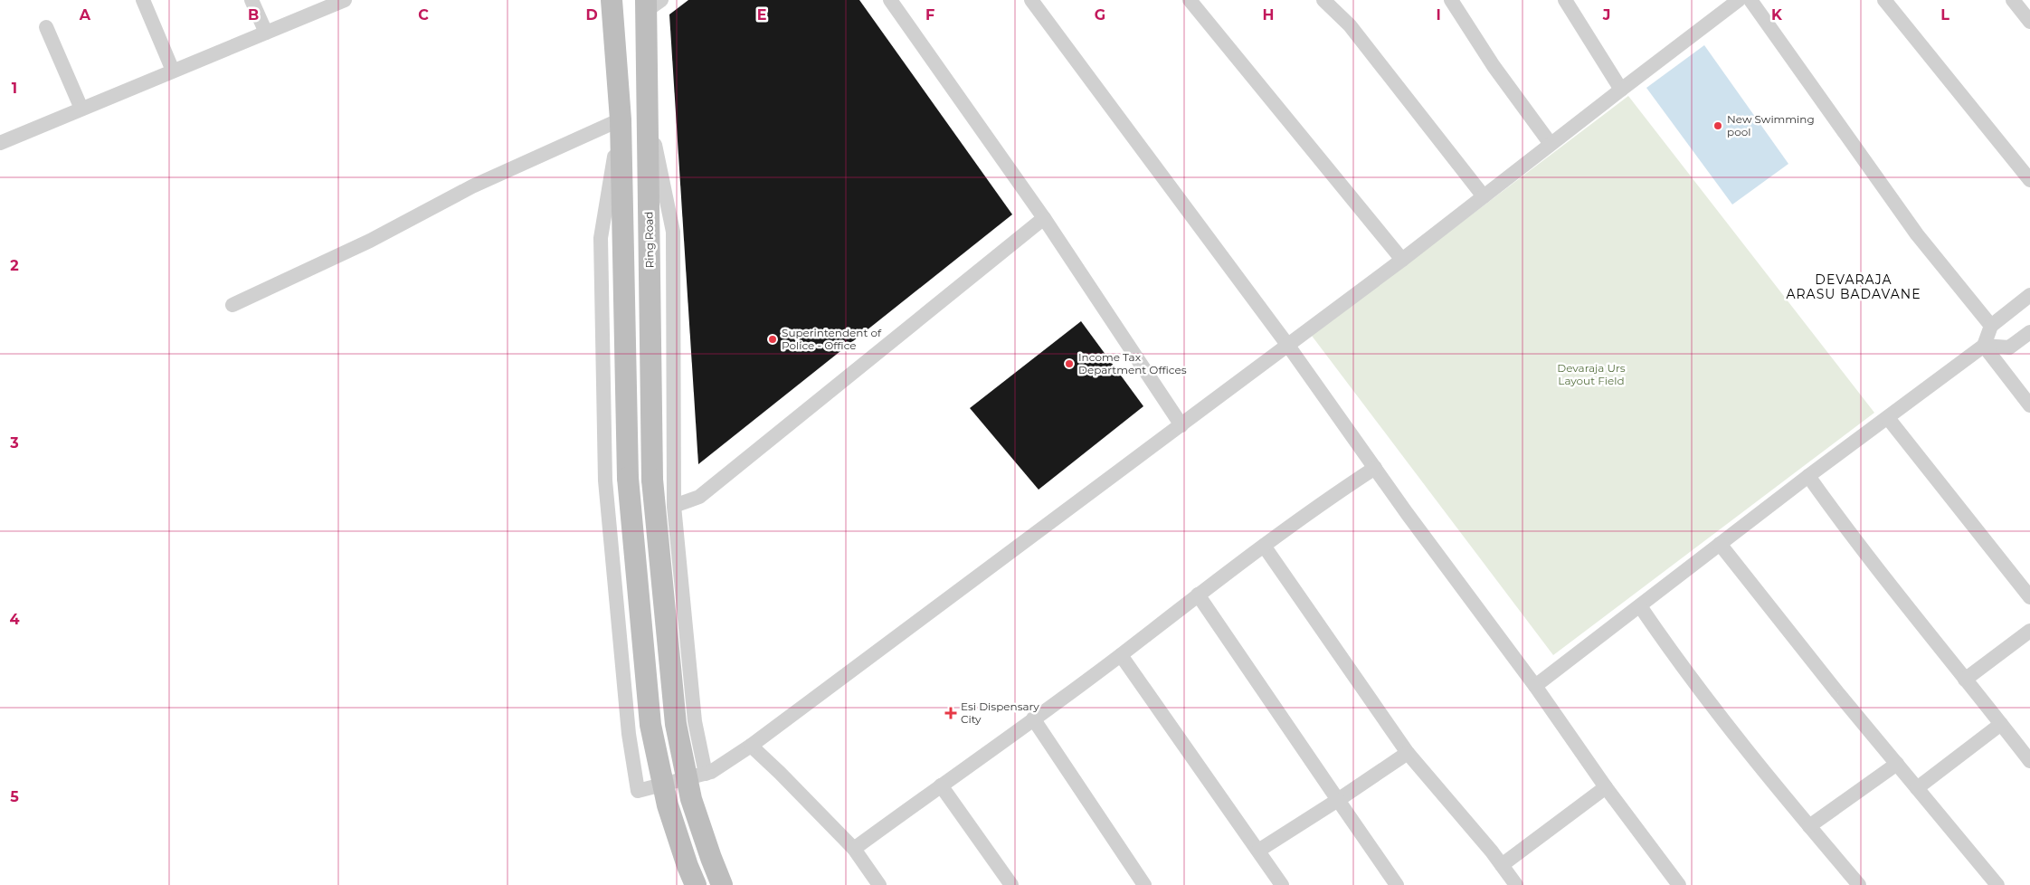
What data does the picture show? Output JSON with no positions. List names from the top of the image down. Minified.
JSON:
{"streets":{"main road":["Ring Road"]},"districts":["DEVARAJA ARASU BADAVANE"],"parks":["Devaraja Urs Layout Field"],"places":{"other":["New Swimming pool","Superintendent of Police - Office","Income Tax Department Offices"],"health":["Esi Dispensary City"]},"grid":{"columns":["A","B","C","D","E","F","G","H","I","J","K","L"],"rows":["1","2","3","4","5"]}}
